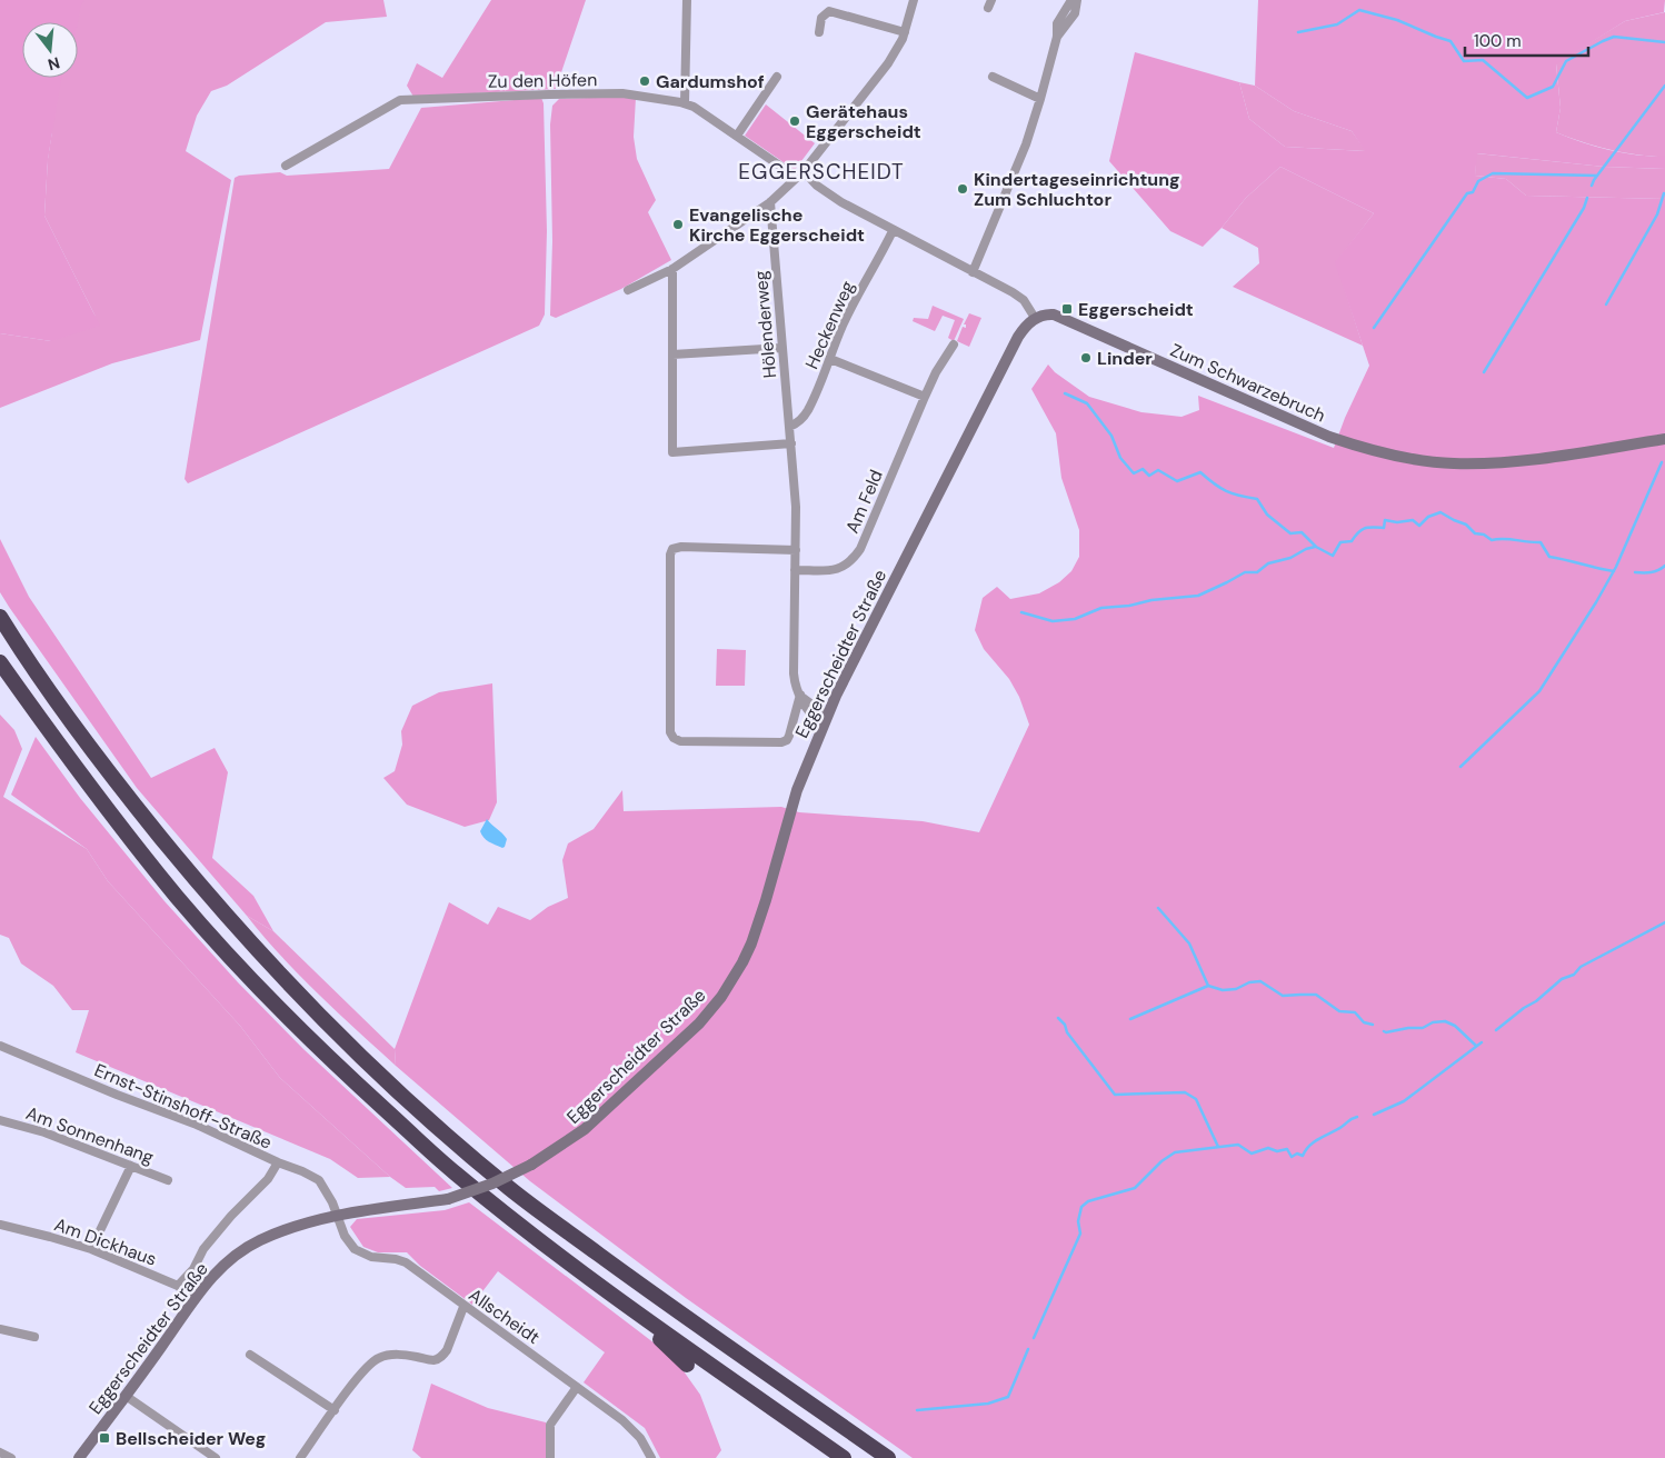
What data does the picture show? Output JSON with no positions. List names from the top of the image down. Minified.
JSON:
{"streets":{"street":["Zu den Höfen","Hölenderweg","Heckenweg","Zum Schwarzebruch","Am Feld","Eggerscheidter Straße","Ernst-Stinshoff-Straße","Am Sonnenhang","Am Dickhaus","Allscheidt"]},"crossings":[["Hölenderweg","Heckenweg"],["Hölenderweg","Am Feld"],["Hölenderweg","Eggerscheidter Straße"],["Zum Schwarzebruch","Eggerscheidter Straße"],["Eggerscheidter Straße","Ernst-Stinshoff-Straße"],["Eggerscheidter Straße","Am Dickhaus"],["Eggerscheidter Straße","Allscheidt"],["Ernst-Stinshoff-Straße","Allscheidt"]],"districts":["EGGERSCHEIDT"],"places":{"other":["Gardumshof","Gerätehaus Eggerscheidt","Kindertageseinrichtung Zum Schluchtor","Evangelische Kirche Eggerscheidt","Linder"],"transit":["Eggerscheidt","Bellscheider Weg"]},"scale_bar":"100 m","north":"bottom"}
